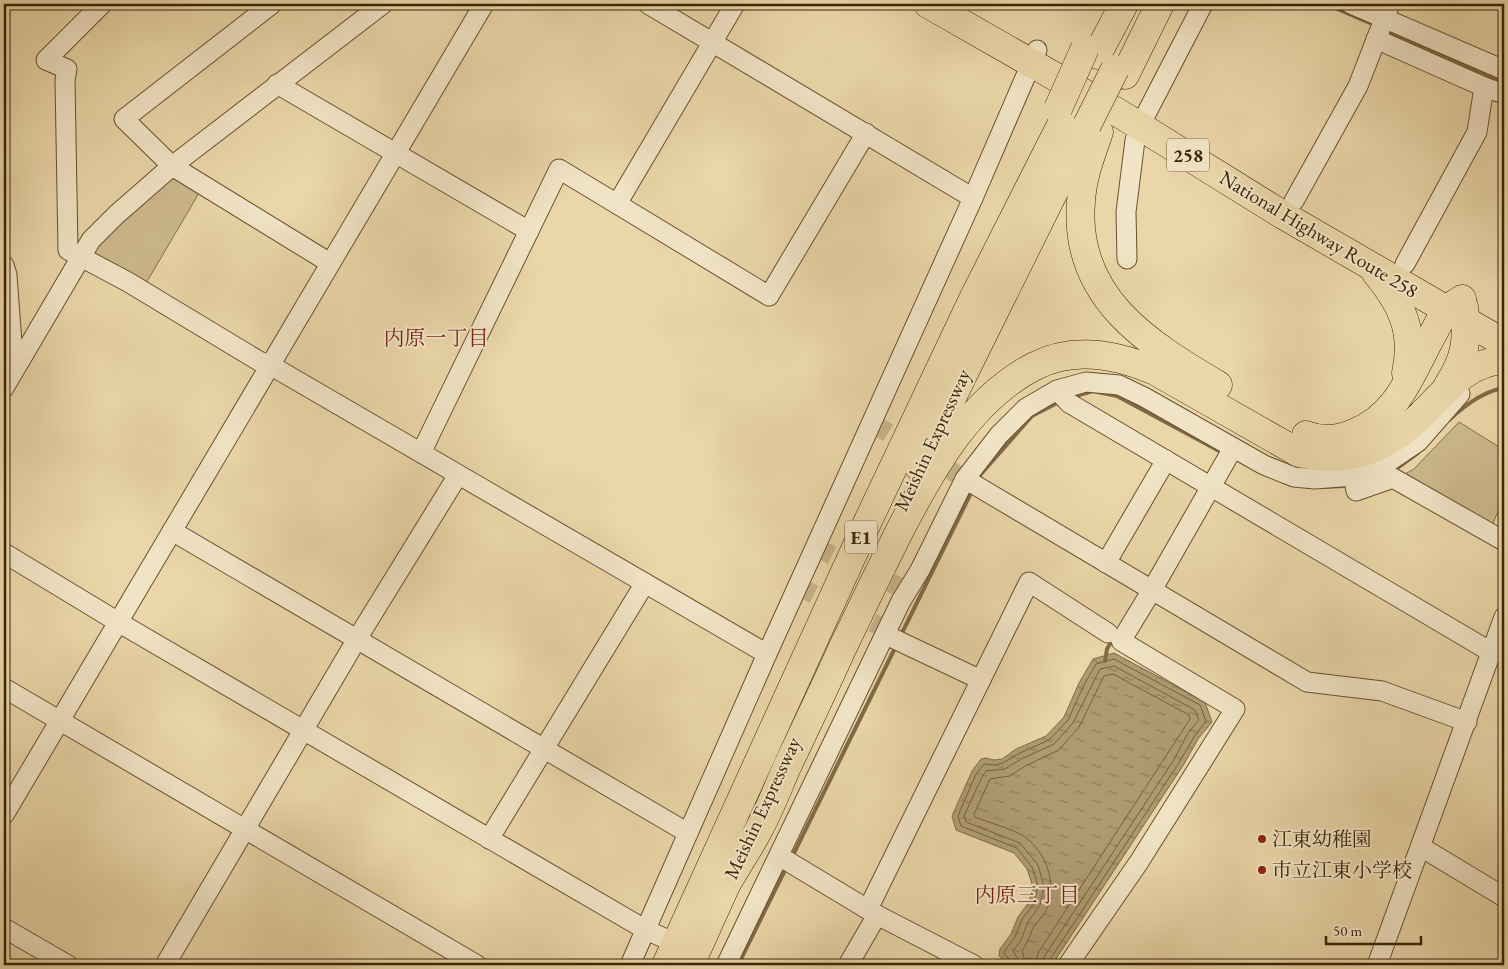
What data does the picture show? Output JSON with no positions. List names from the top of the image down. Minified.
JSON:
{"streets":{"highway":["258","National Highway Route 258","Meishin Expressway","E1"]},"districts":["内原一丁目","内原三丁目"],"places":["江東幼稚園","市立江東小学校"],"scale_bar":"50 m"}
